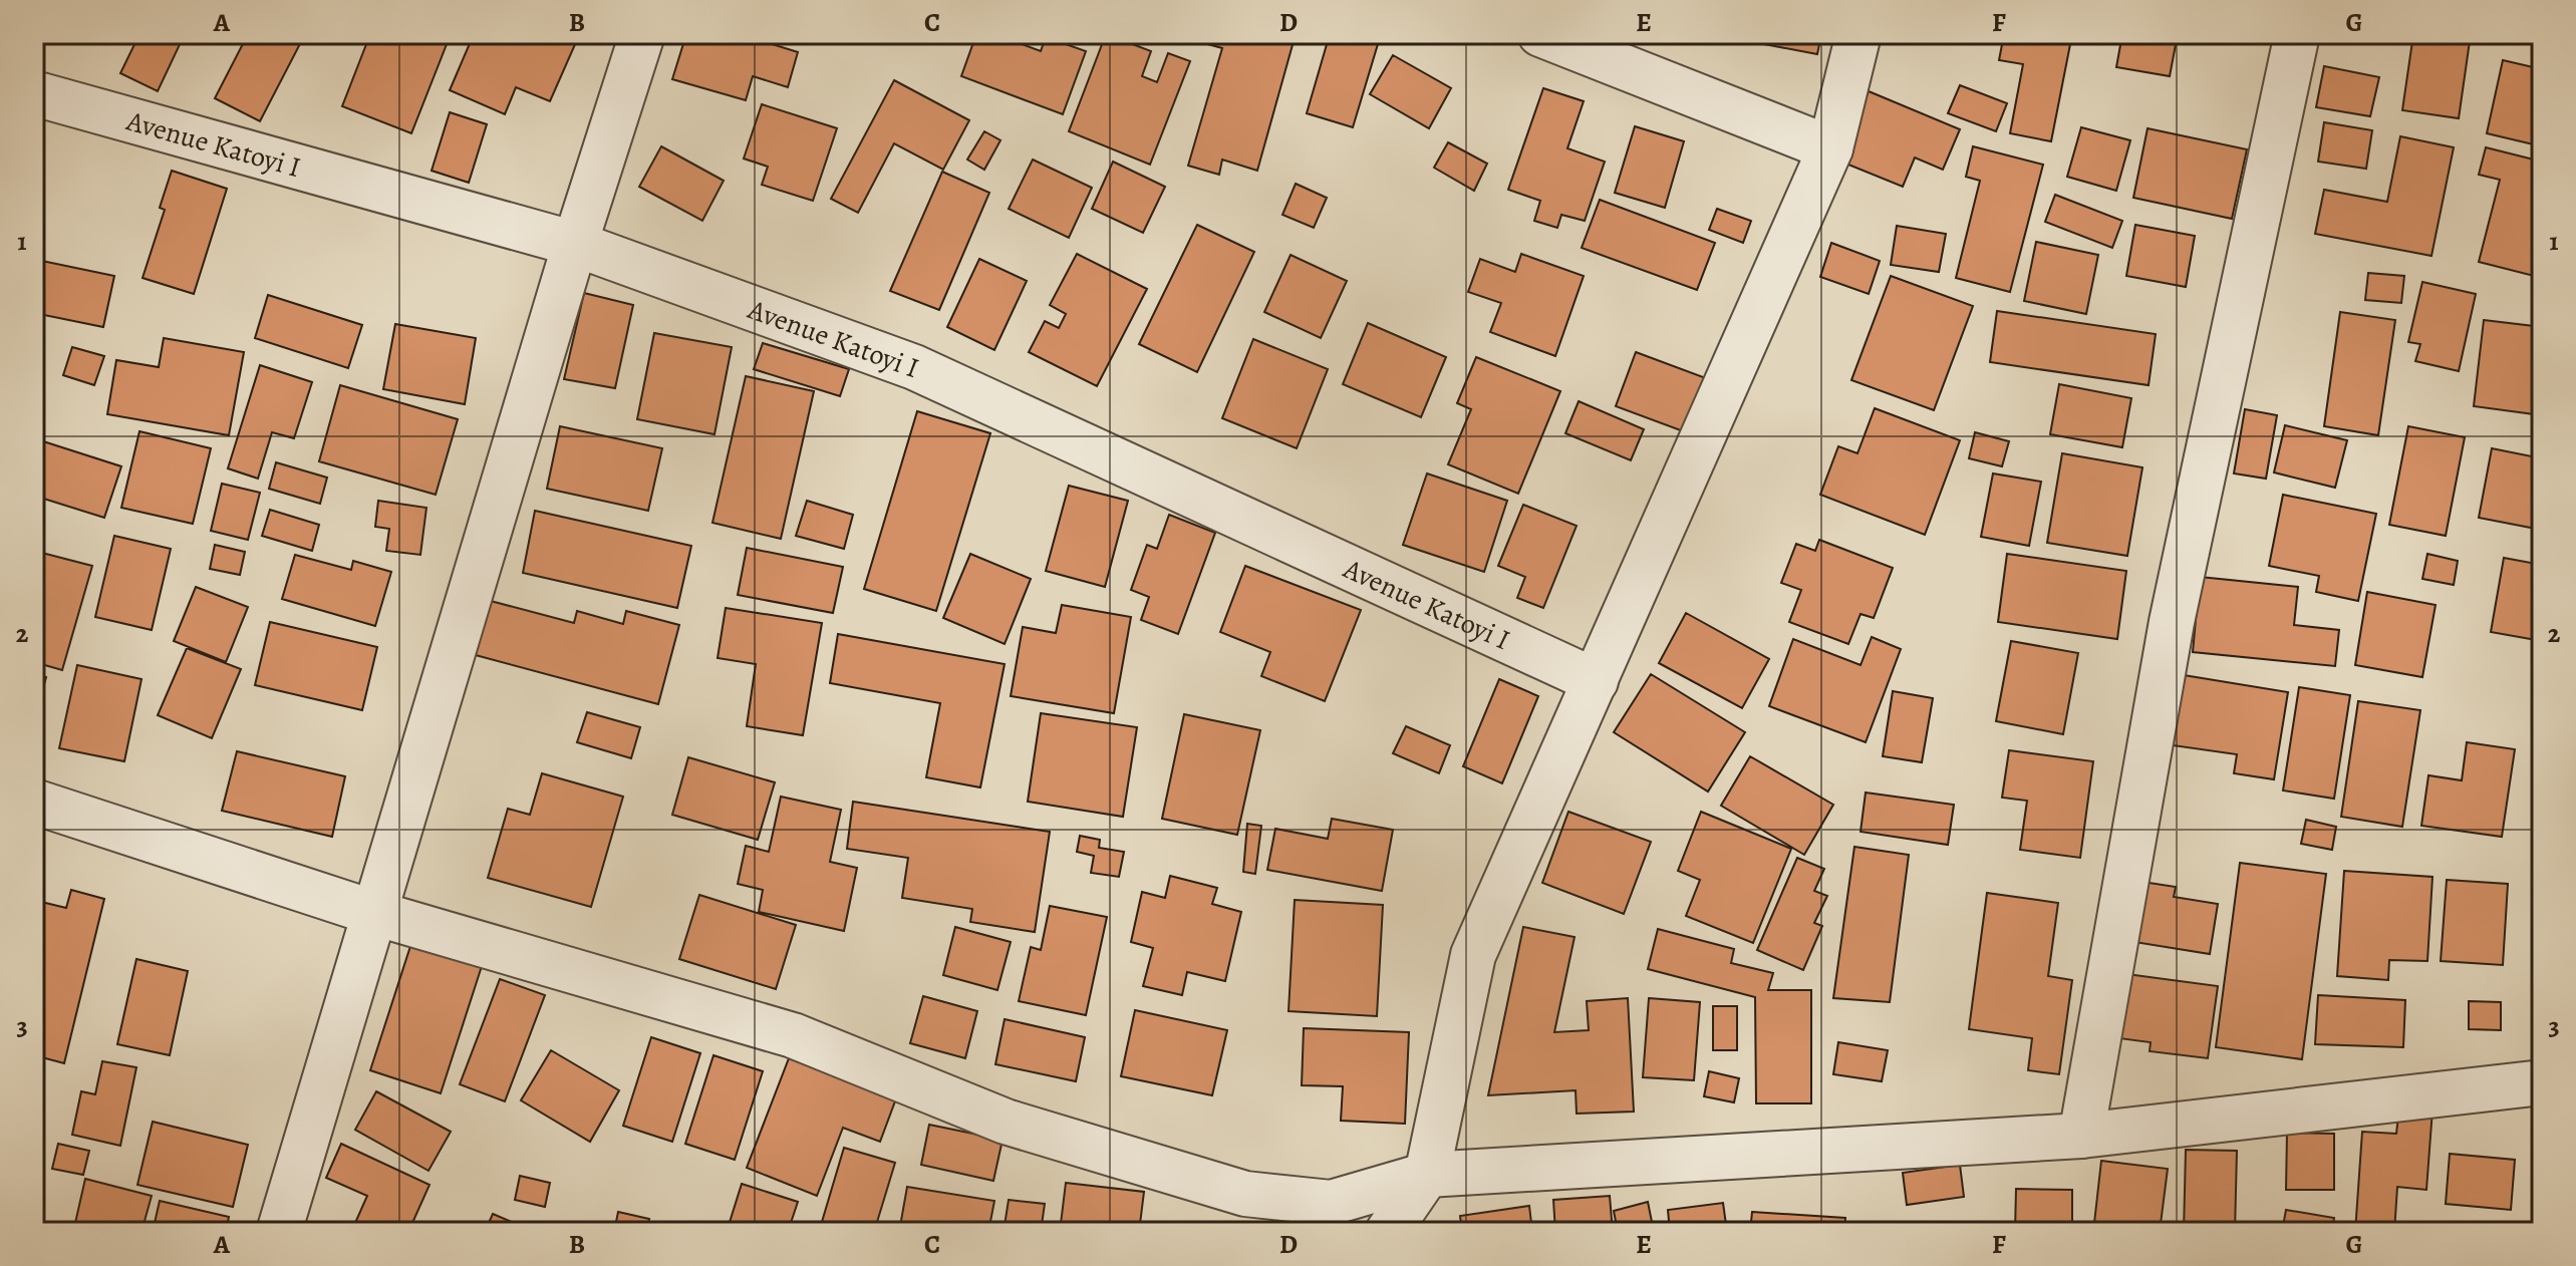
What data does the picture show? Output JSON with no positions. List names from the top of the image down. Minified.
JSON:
{"streets":{"street":["Avenue Katoyi I"]},"grid":{"columns":["A","B","C","D","E","F","G"],"rows":["1","2","3"]}}
